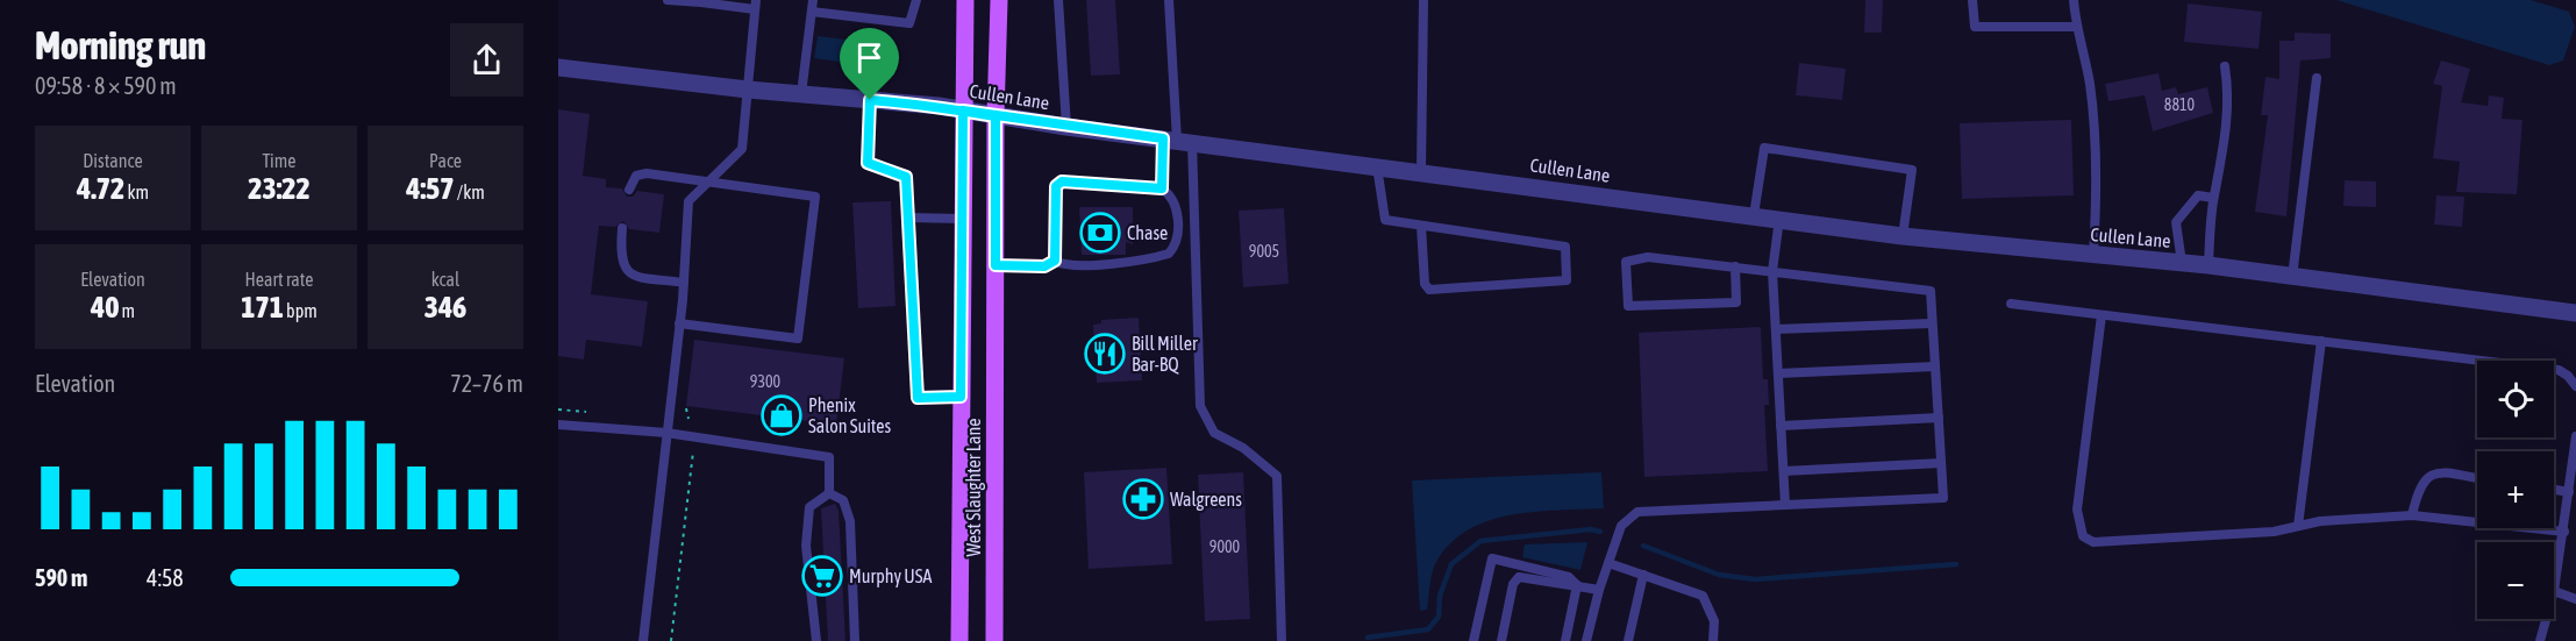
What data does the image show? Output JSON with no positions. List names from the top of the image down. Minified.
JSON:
{"streets":{"main road":["West Slaughter Lane"],"street":["Cullen Lane"]},"crossings":[["Cullen Lane","West Slaughter Lane"]],"places":{"bank":["Chase"],"restaurant":["Bill Miller Bar-BQ"],"shop":["Phenix Salon Suites"],"pharmacy":["Walgreens"],"supermarket":["Murphy USA"]},"house_numbers":["8810","9005","9300","9000"],"page":{"heading":["Morning run","09:58 · 8 × 590 m"],"stats":[["Distance","4.72 km"],["Time","23:22"],["Pace","4:57 /km"],["Elevation","40 m"],["Heart rate","171 bpm"],["kcal","346"]],"chart":["Elevation","72–76 m"],"map_buttons":["+","−"],"list":[{"name":"590 m","note":"4:58"}]}}
